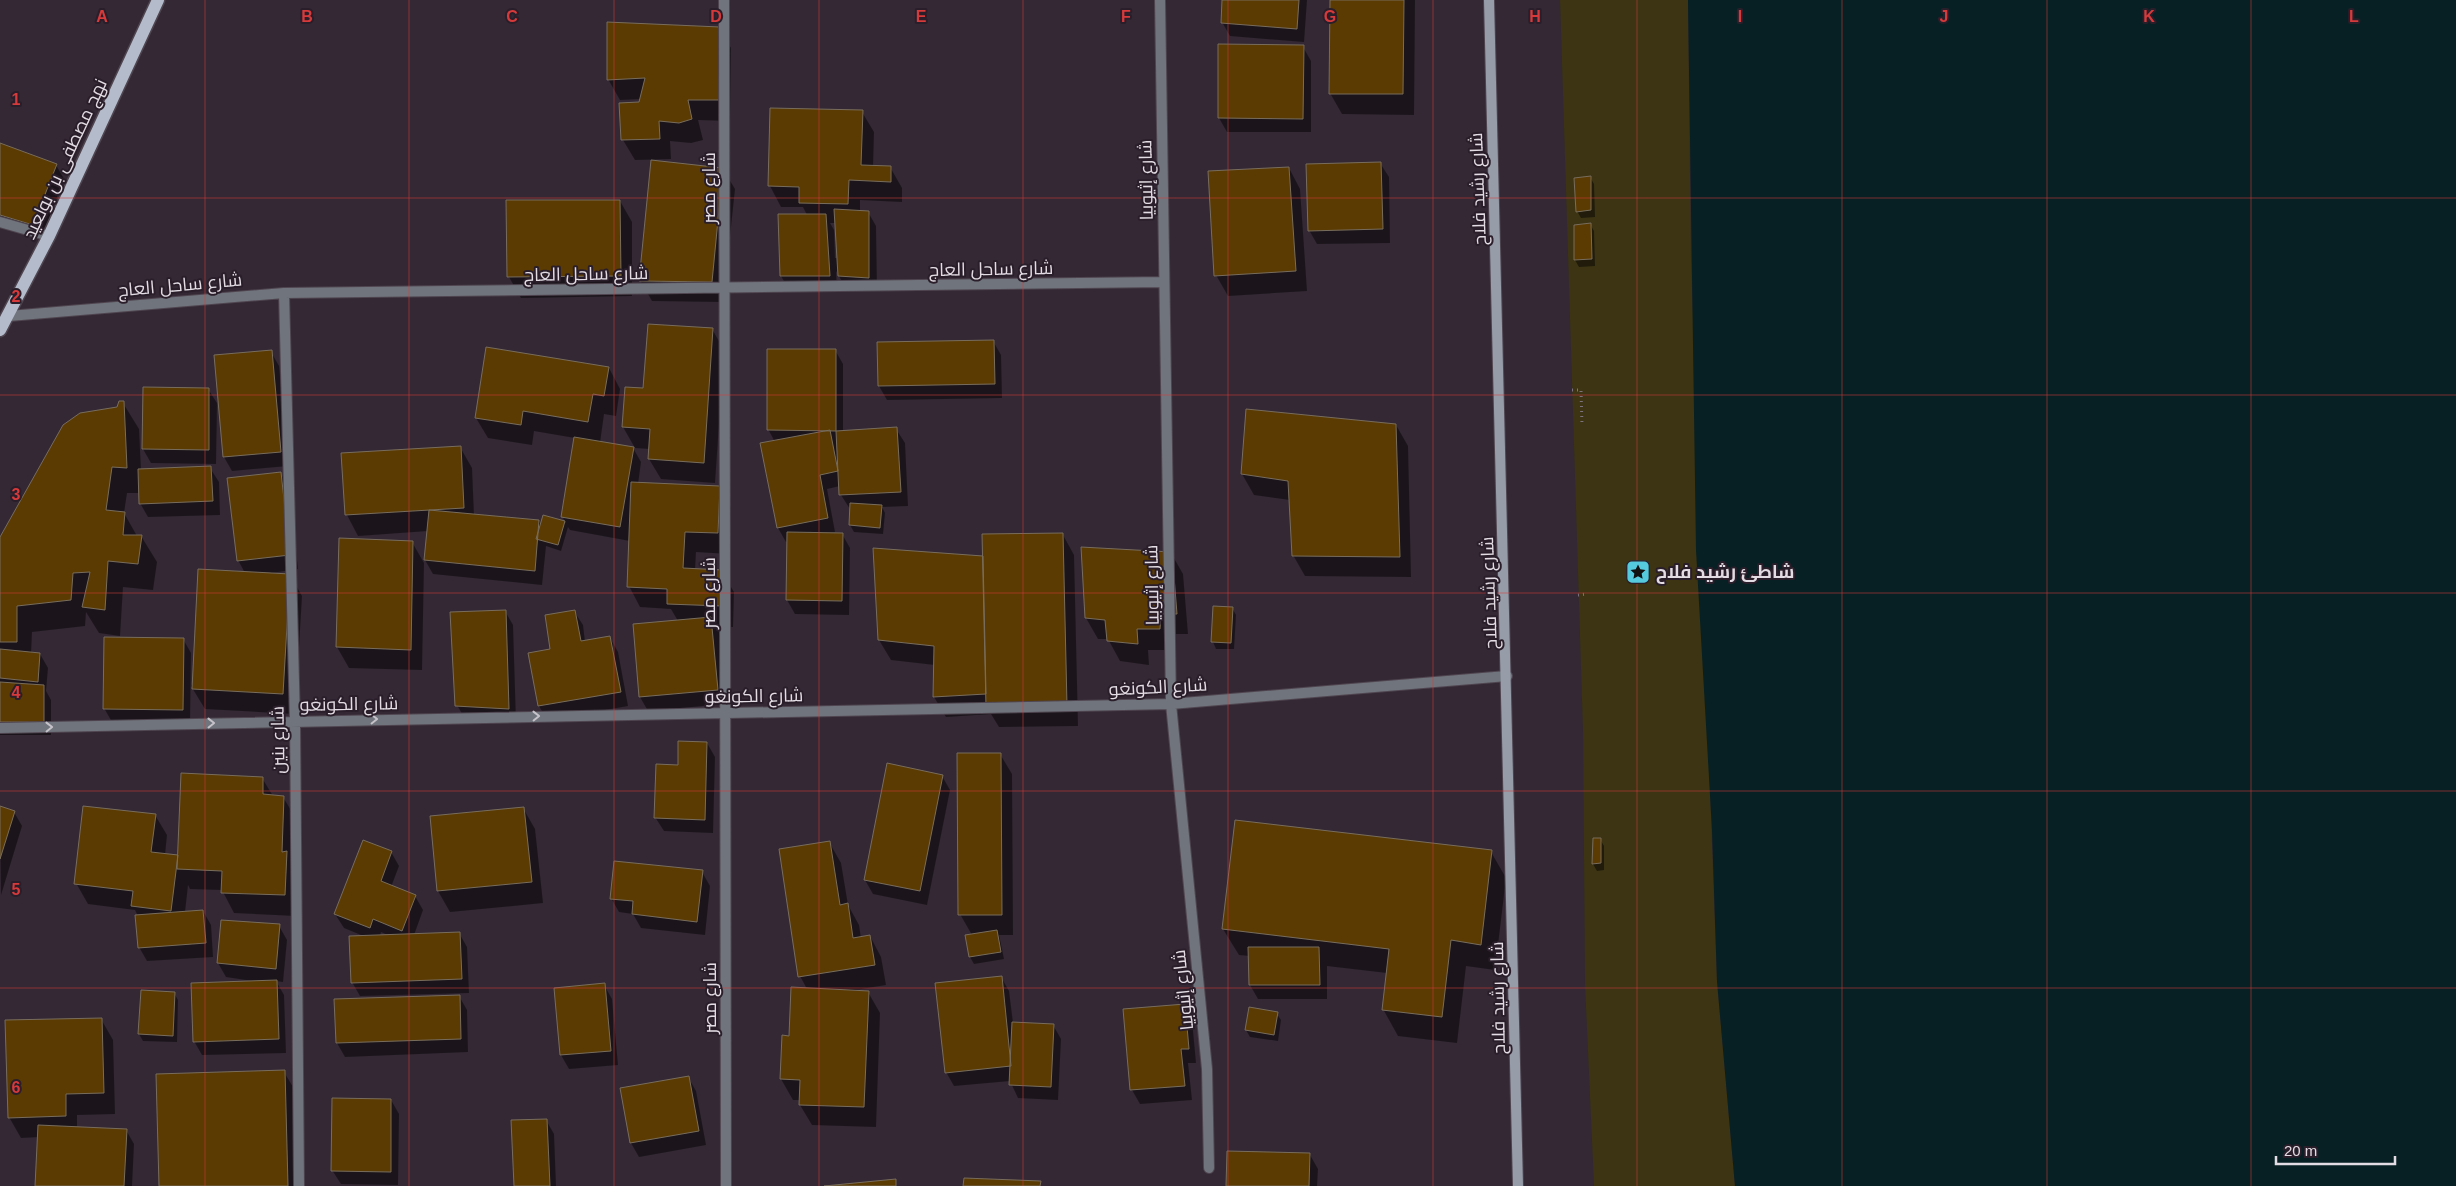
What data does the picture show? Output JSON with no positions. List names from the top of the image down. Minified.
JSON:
{"streets":{"main road":["نهج مصطفى بن بولعيد"],"street":["شارع إثيوبيا","شارع مصر","شارع رشيد فلاح","شارع ساحل العاج","شارع الكونغو","شارع بنين"]},"crossings":[["نهج مصطفى بن بولعيد","شارع ساحل العاج"],["شارع إثيوبيا","شارع ساحل العاج"],["شارع إثيوبيا","شارع الكونغو"],["شارع مصر","شارع ساحل العاج"],["شارع مصر","شارع الكونغو"],["شارع رشيد فلاح","شارع الكونغو"],["شارع ساحل العاج","شارع بنين"],["شارع الكونغو","شارع بنين"]],"one_way":["شارع الكونغو"],"places":{"place":["شاطئ رشيد فلاح"]},"scale_bar":"20 m","grid":{"columns":["A","B","C","D","E","F","G","H","I","J","K","L"],"rows":["1","2","3","4","5","6"]}}
